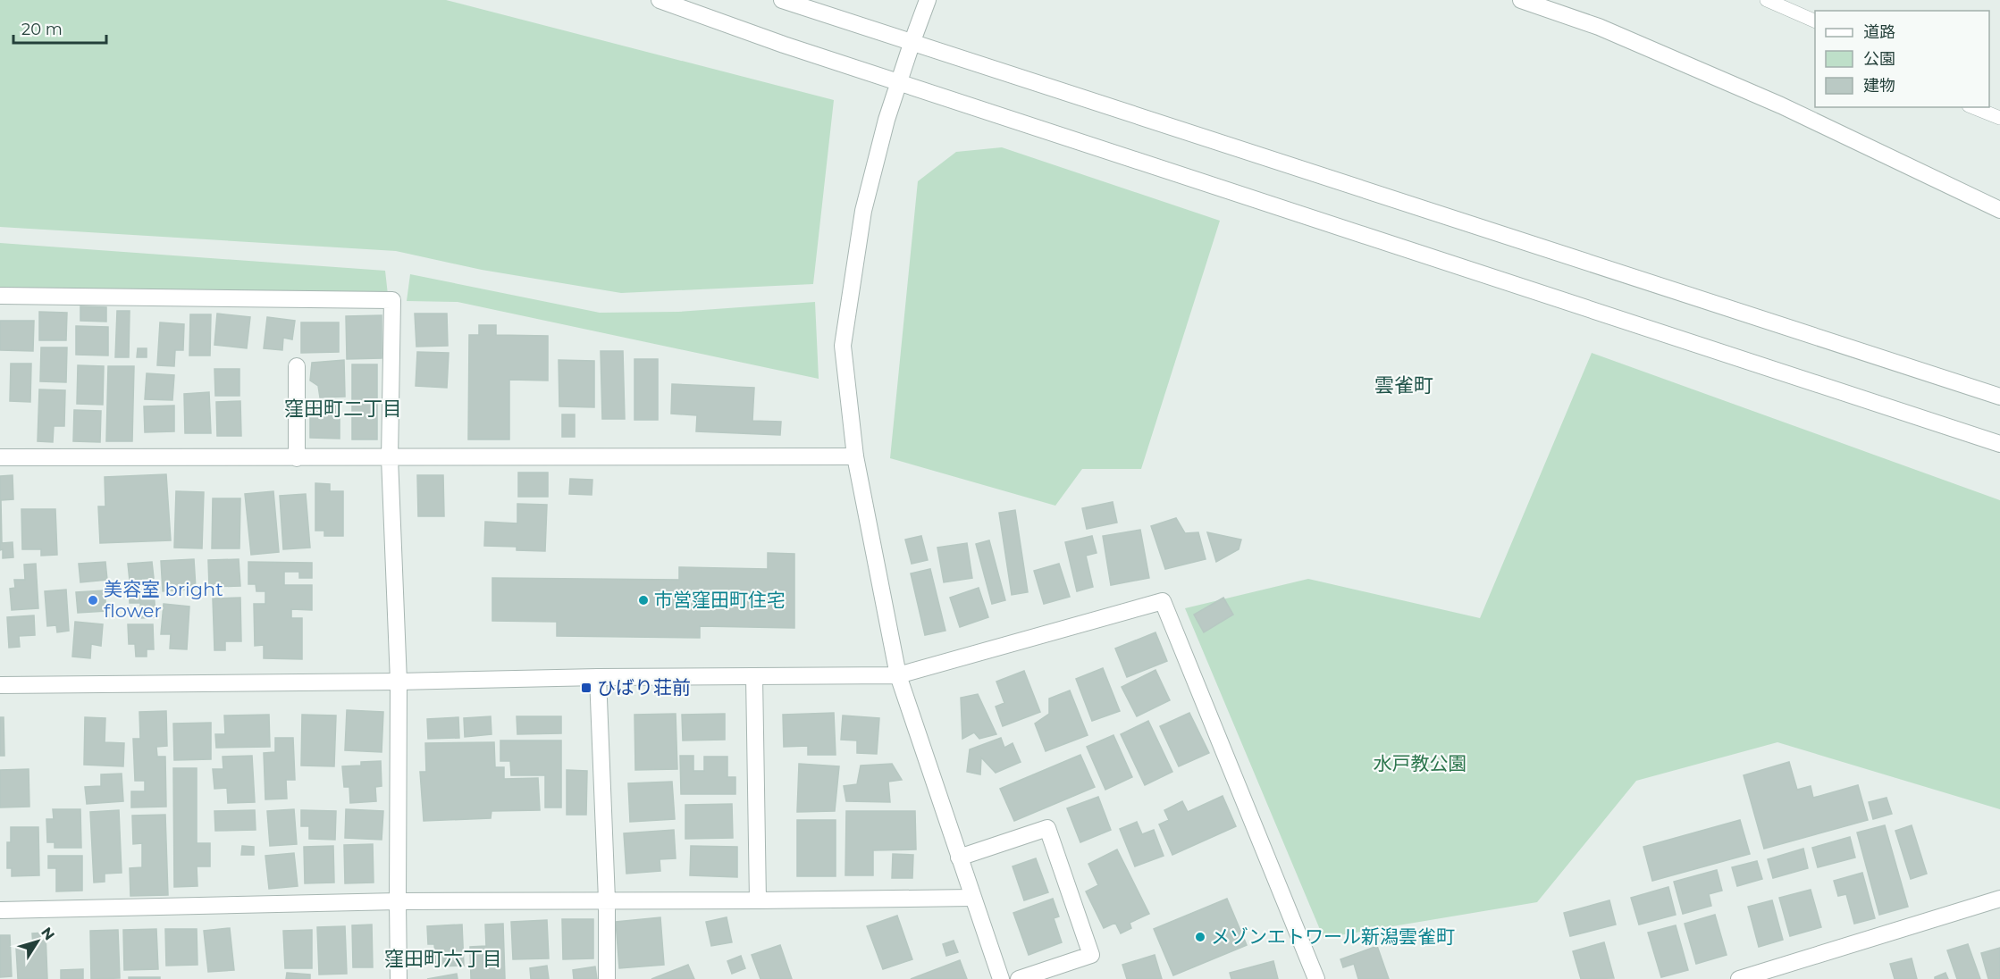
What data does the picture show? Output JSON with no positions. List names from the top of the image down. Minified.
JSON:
{"districts":["雲雀町","窪田町二丁目","窪田町六丁目"],"parks":["水戸教公園"],"places":{"other":["美容室 bright flower","市営窪田町住宅","メゾンエトワール新潟雲雀町"],"transit":["ひばり荘前"]},"legend":["道路","公園","建物"],"scale_bar":"20 m","north":"top right"}
